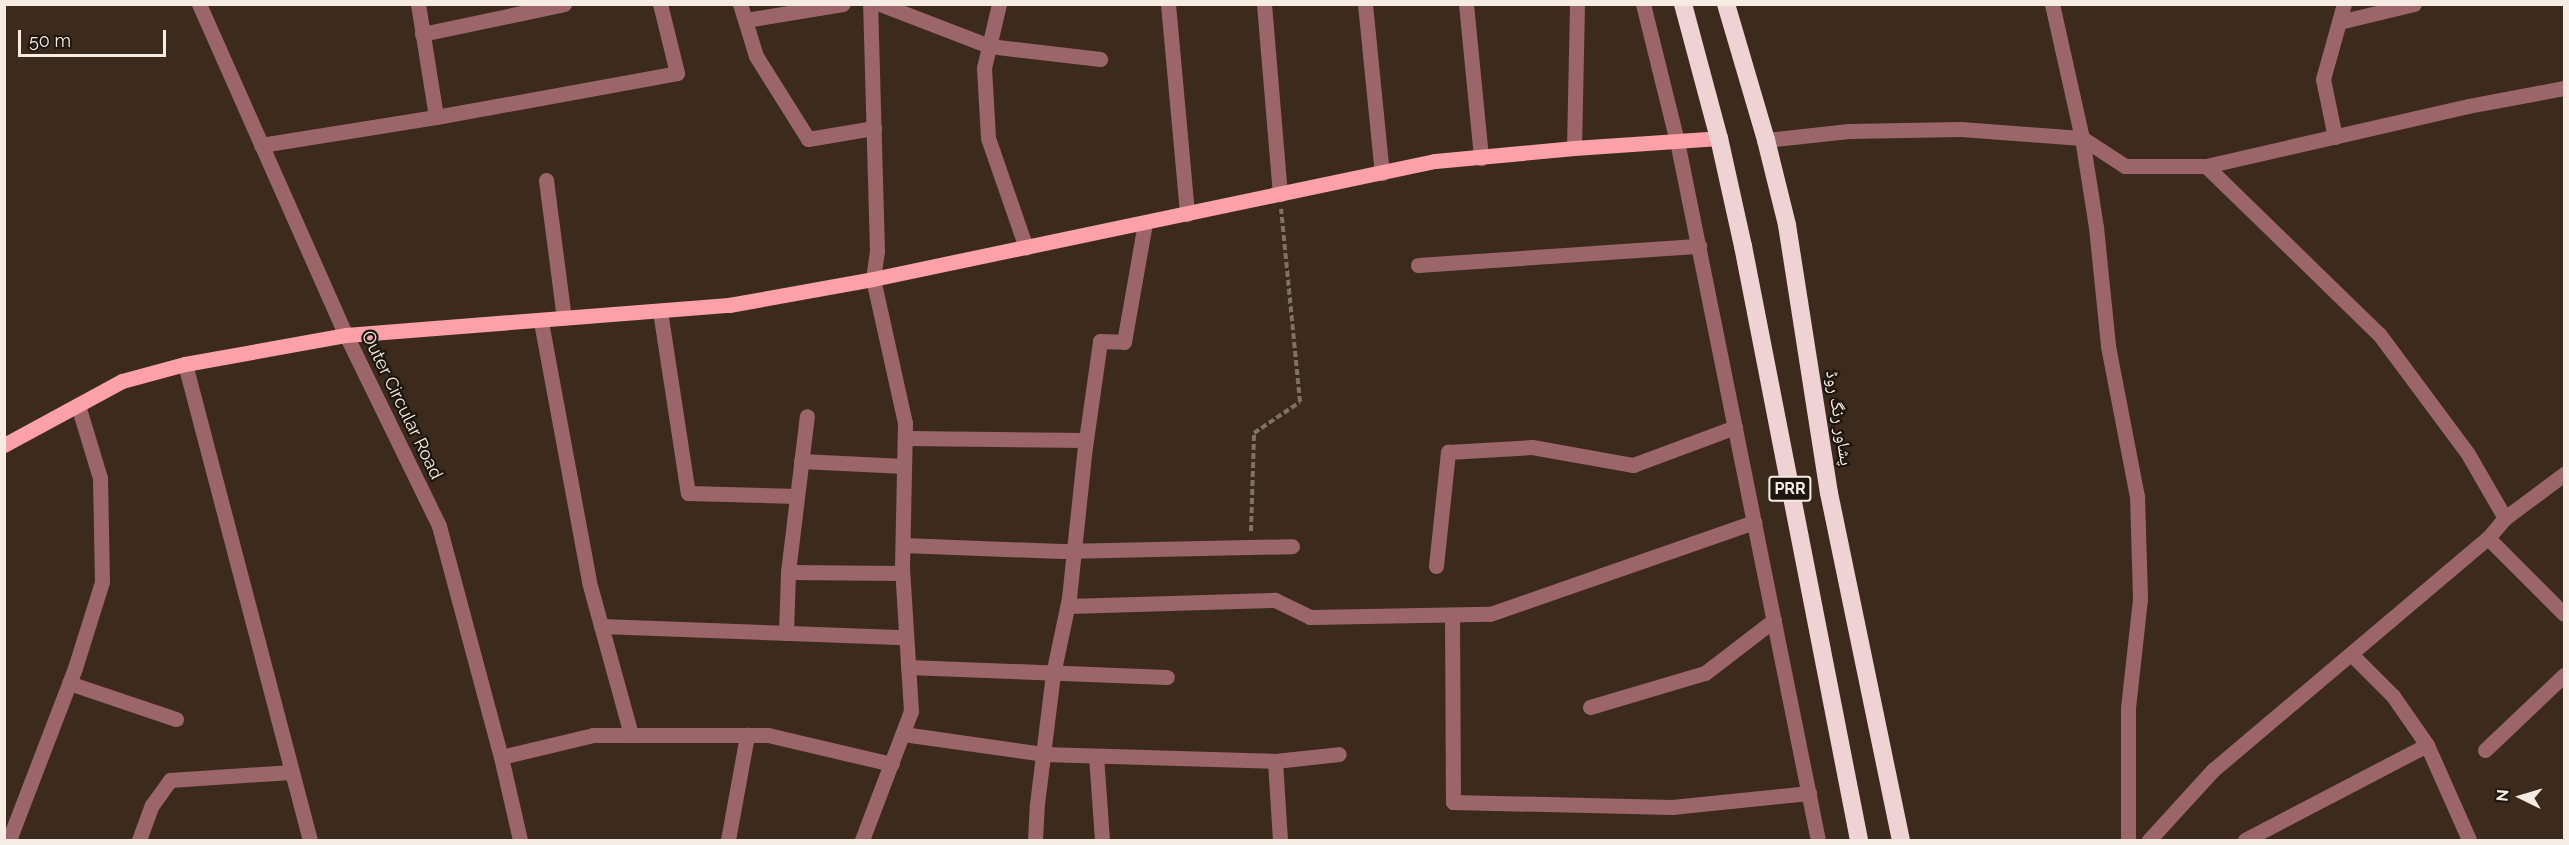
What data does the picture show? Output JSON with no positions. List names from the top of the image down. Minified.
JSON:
{"streets":{"highway":["پشاور رنگ روڈ","PRR"],"street":["Outer Circular Road"]},"scale_bar":"50 m","north":"left"}
